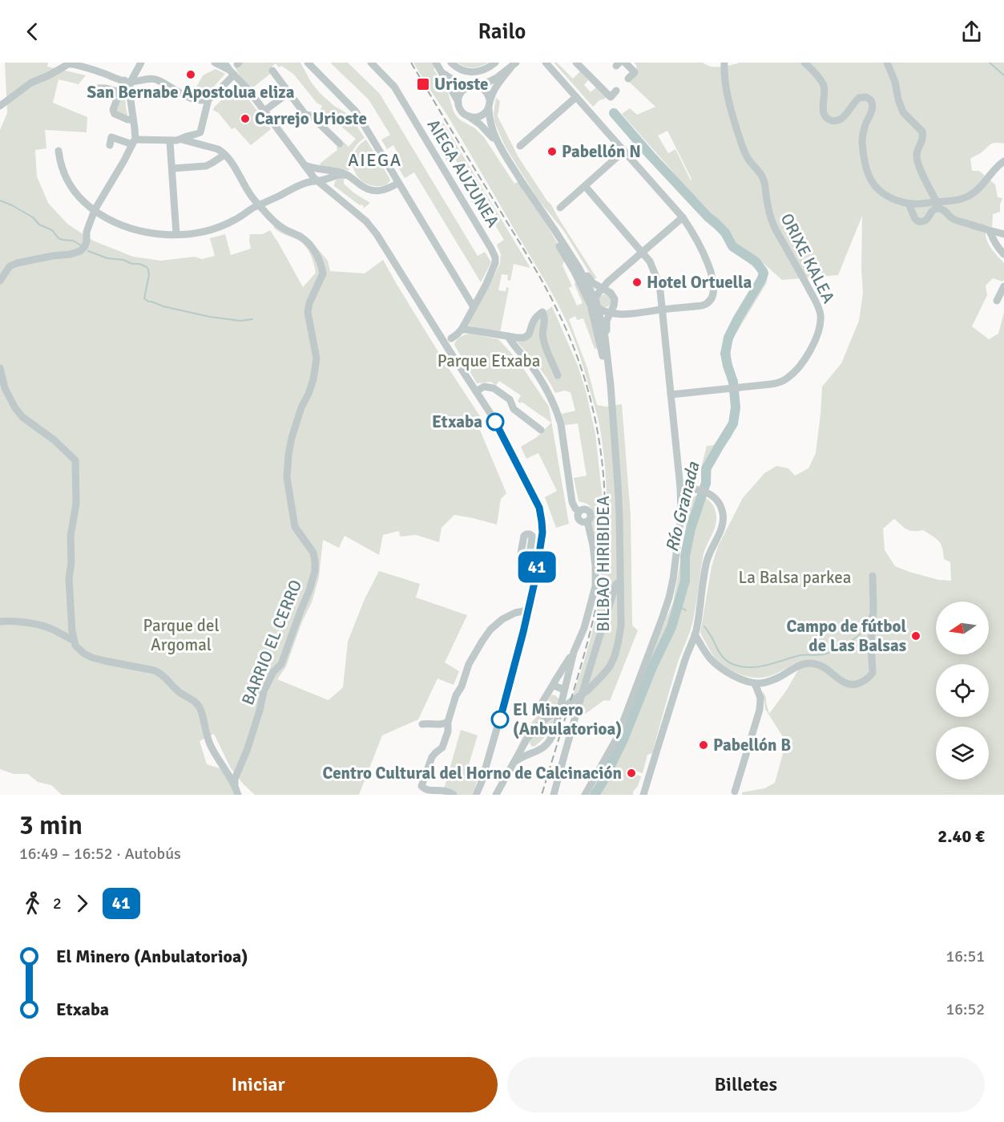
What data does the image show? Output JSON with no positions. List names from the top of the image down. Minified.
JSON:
{"streets":{"street":["AIEGA AUZUNEA","ORIXE KALEA","BILBAO HIRIBIDEA","BARRIO EL CERRO"]},"districts":["AIEGA"],"water":["Río Granada"],"parks":["Parque Etxaba","La Balsa parkea","Parque del Argomal"],"places":{"other":["San Bernabe Apostolua eliza","Carrejo Urioste","Pabellón N","Hotel Ortuella","Etxaba","Campo de fútbol de Las Balsas","El Minero (Anbulatorioa)","Pabellón B","Centro Cultural del Horno de Calcinación"],"transit":["Urioste"]},"lines":["bus line 41"],"north":"left","page":{"header":"Railo","on_map":"41","heading":["3 min","16:49 – 16:52 · Autobús","2.40 €"],"legs":["2","41"],"list":[{"name":"El Minero (Anbulatorioa)","value":"16:51"},{"name":"Etxaba","value":"16:52"}],"buttons":["Iniciar","Billetes"]}}
